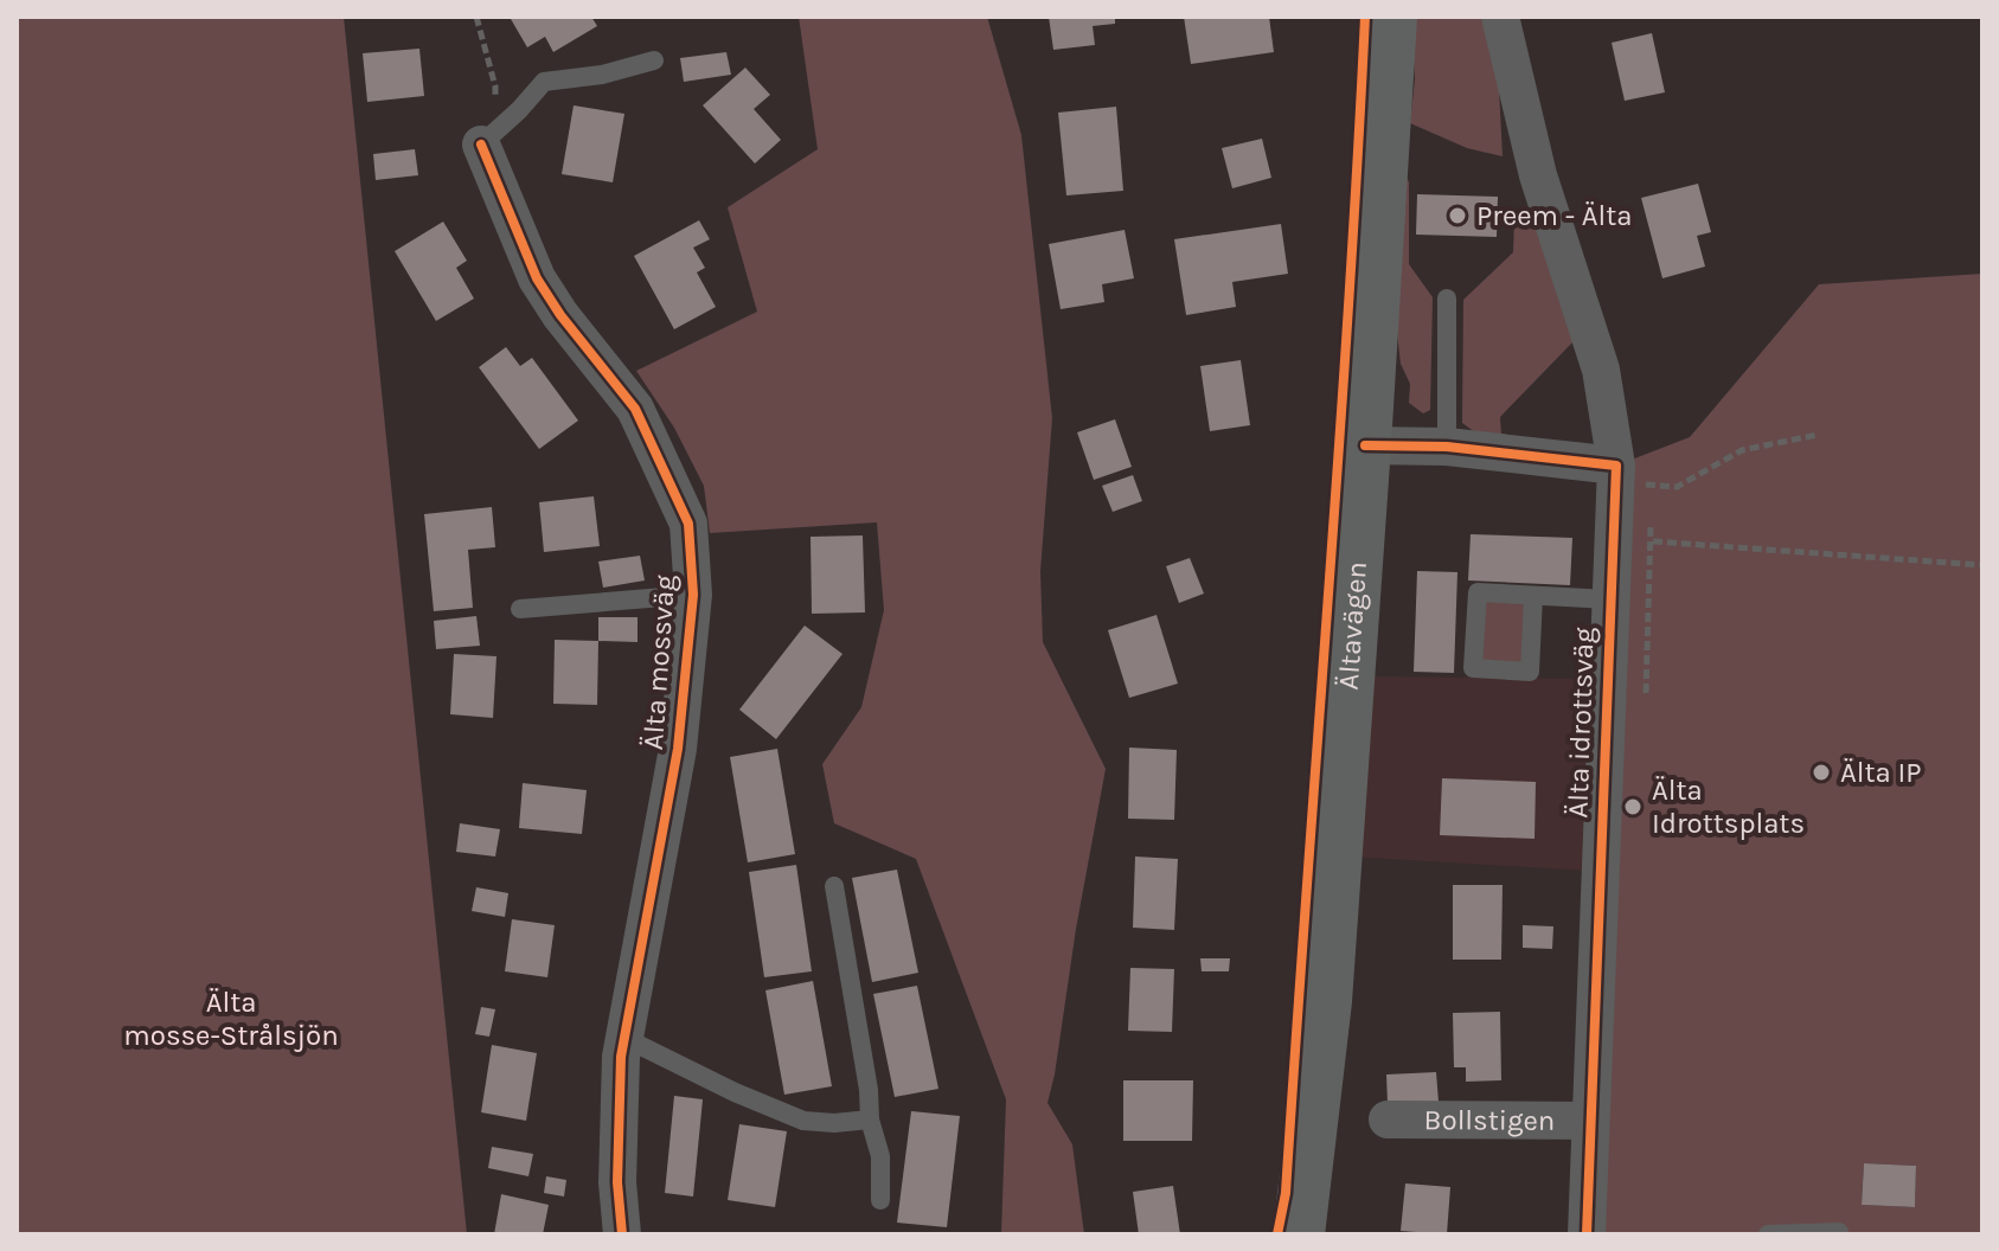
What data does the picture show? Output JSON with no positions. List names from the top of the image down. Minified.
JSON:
{"streets":{"main road":["Ältavägen"],"street":["Älta mossväg","Älta idrottsväg","Bollstigen"]},"crossings":[["Älta idrottsväg","Bollstigen"]],"parks":["Älta mosse-Strålsjön"],"places":["Preem - Älta","Älta IP","Älta Idrottsplats"]}
